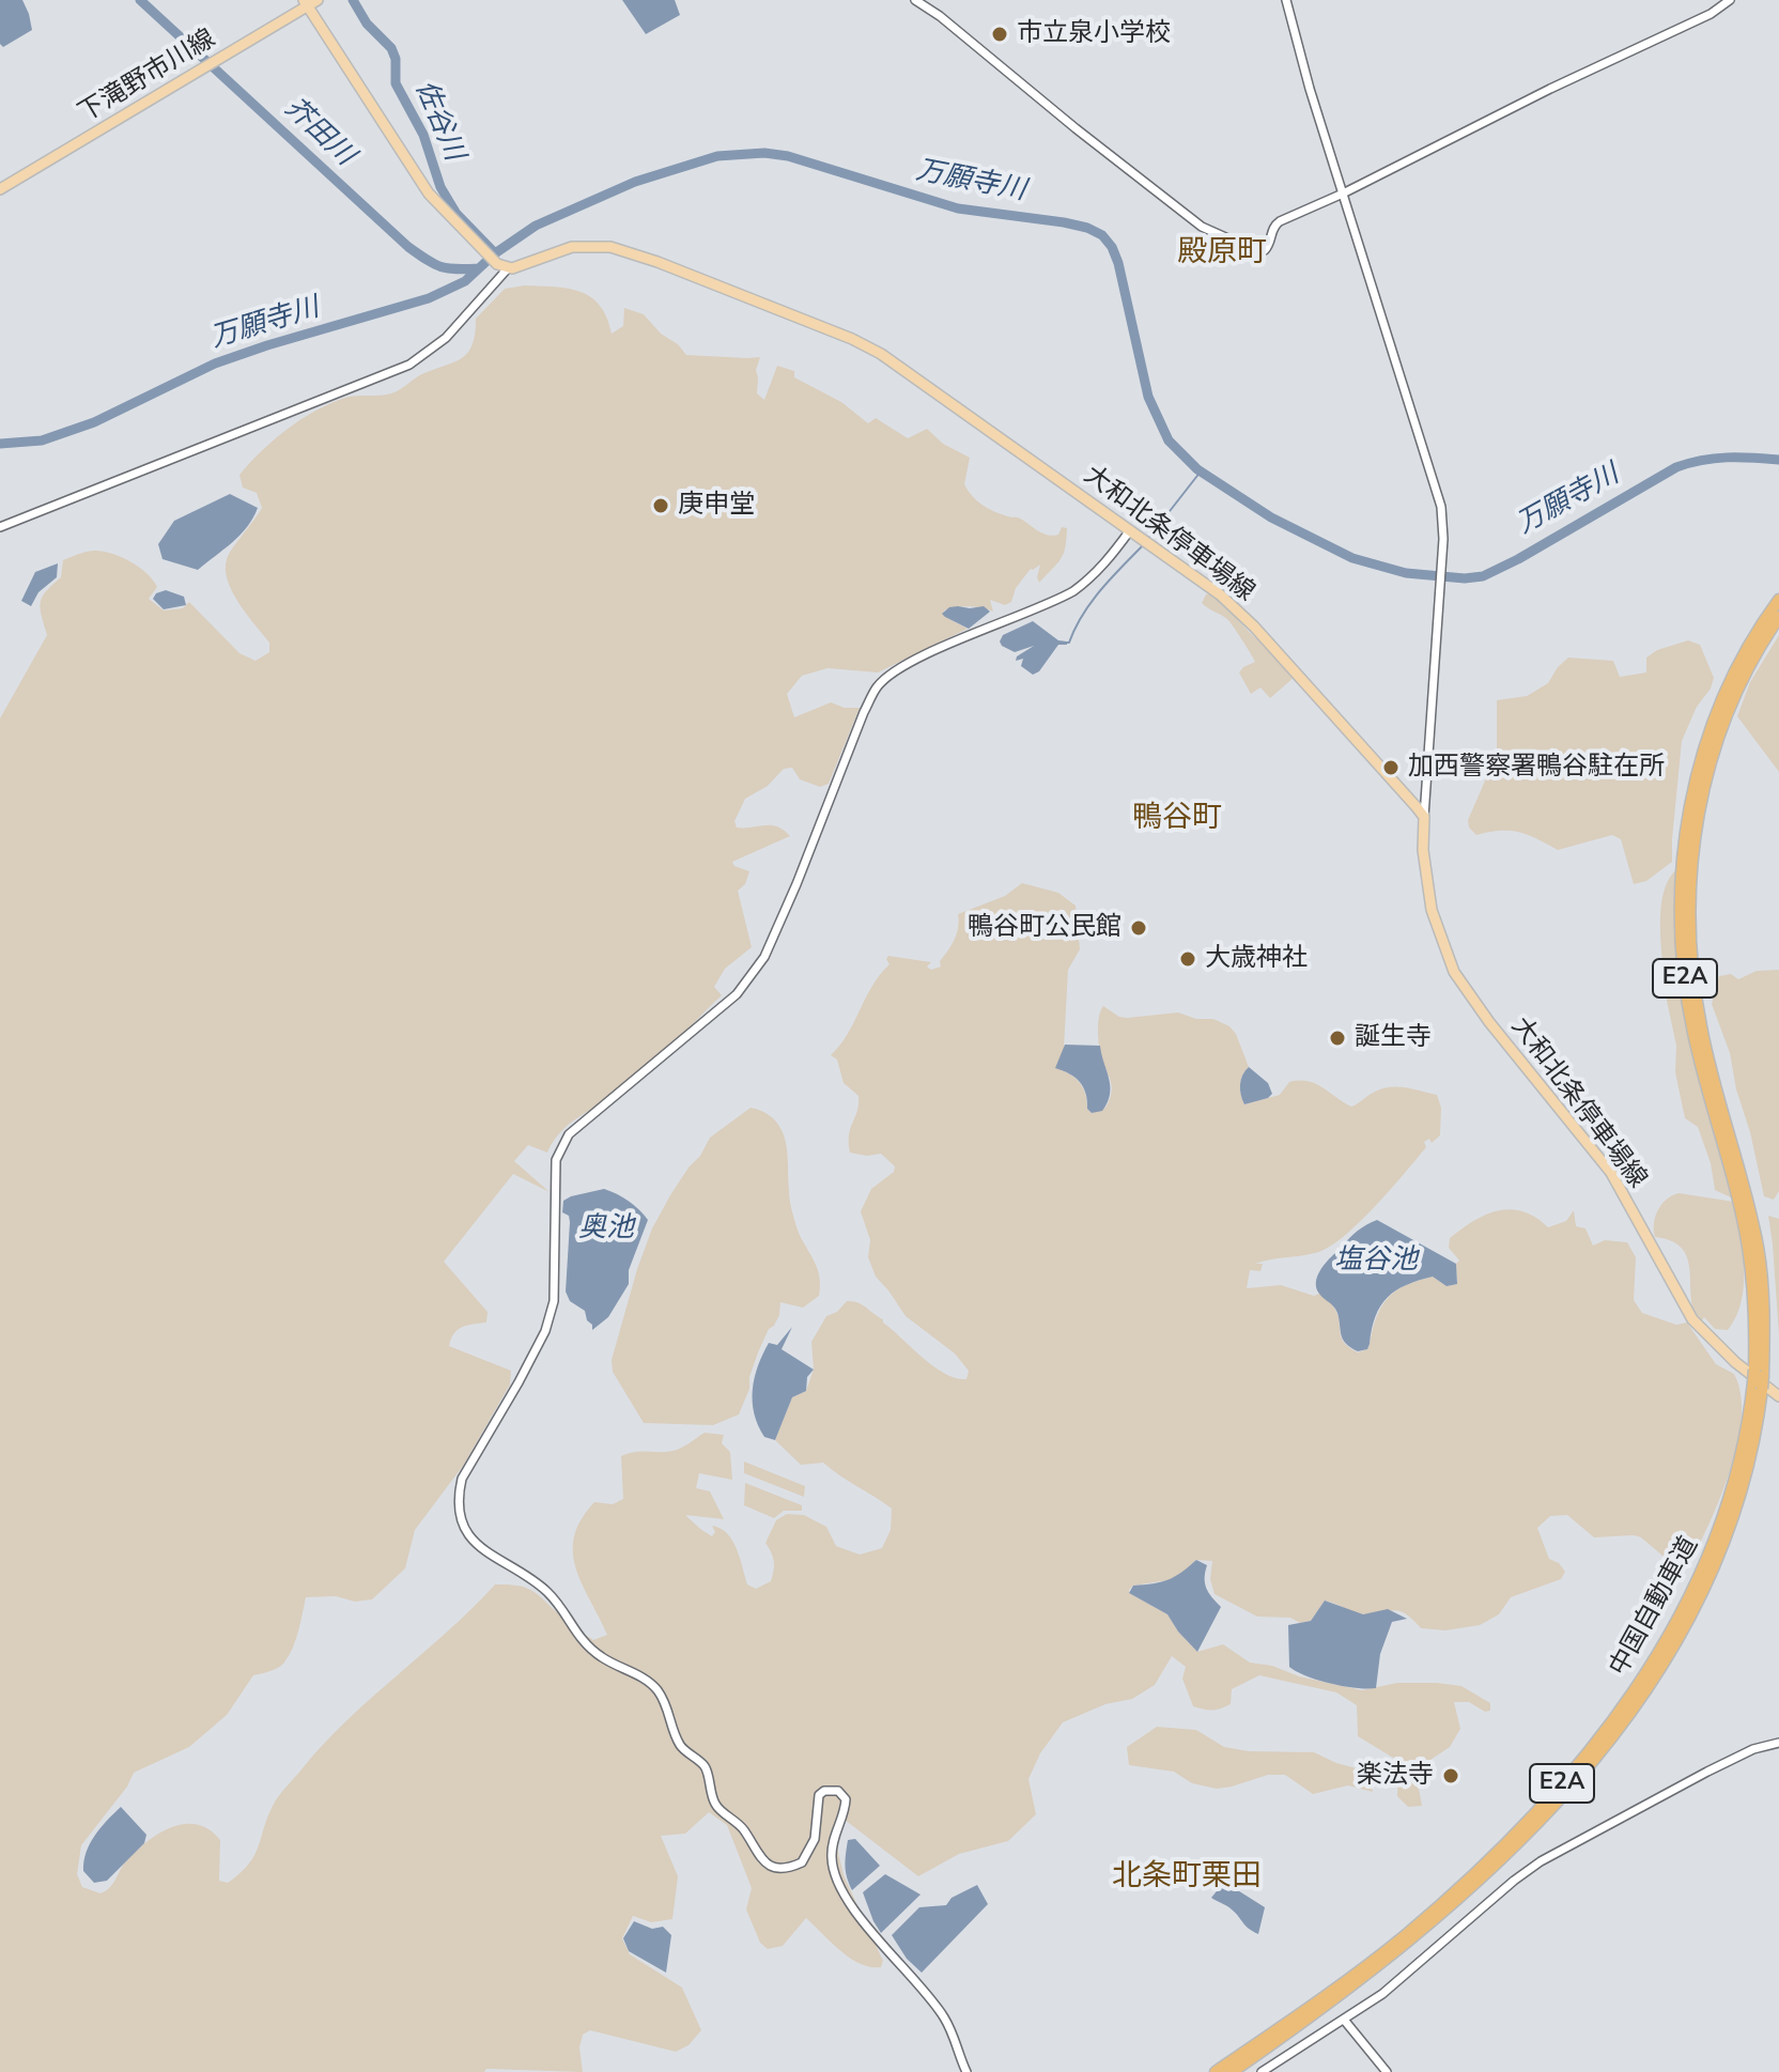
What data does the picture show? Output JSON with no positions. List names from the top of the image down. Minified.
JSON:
{"streets":{"highway":["E2A","中国自動車道"],"main road":["下滝野市川線","大和北条停車場線"]},"districts":["殿原町","鴨谷町","北条町栗田"],"water":["佐谷川","芥田川","万願寺川","奥池","塩谷池"],"places":["市立泉小学校","庚申堂","加西警察署鴨谷駐在所","鴨谷町公民館","大歳神社","誕生寺","楽法寺"]}
